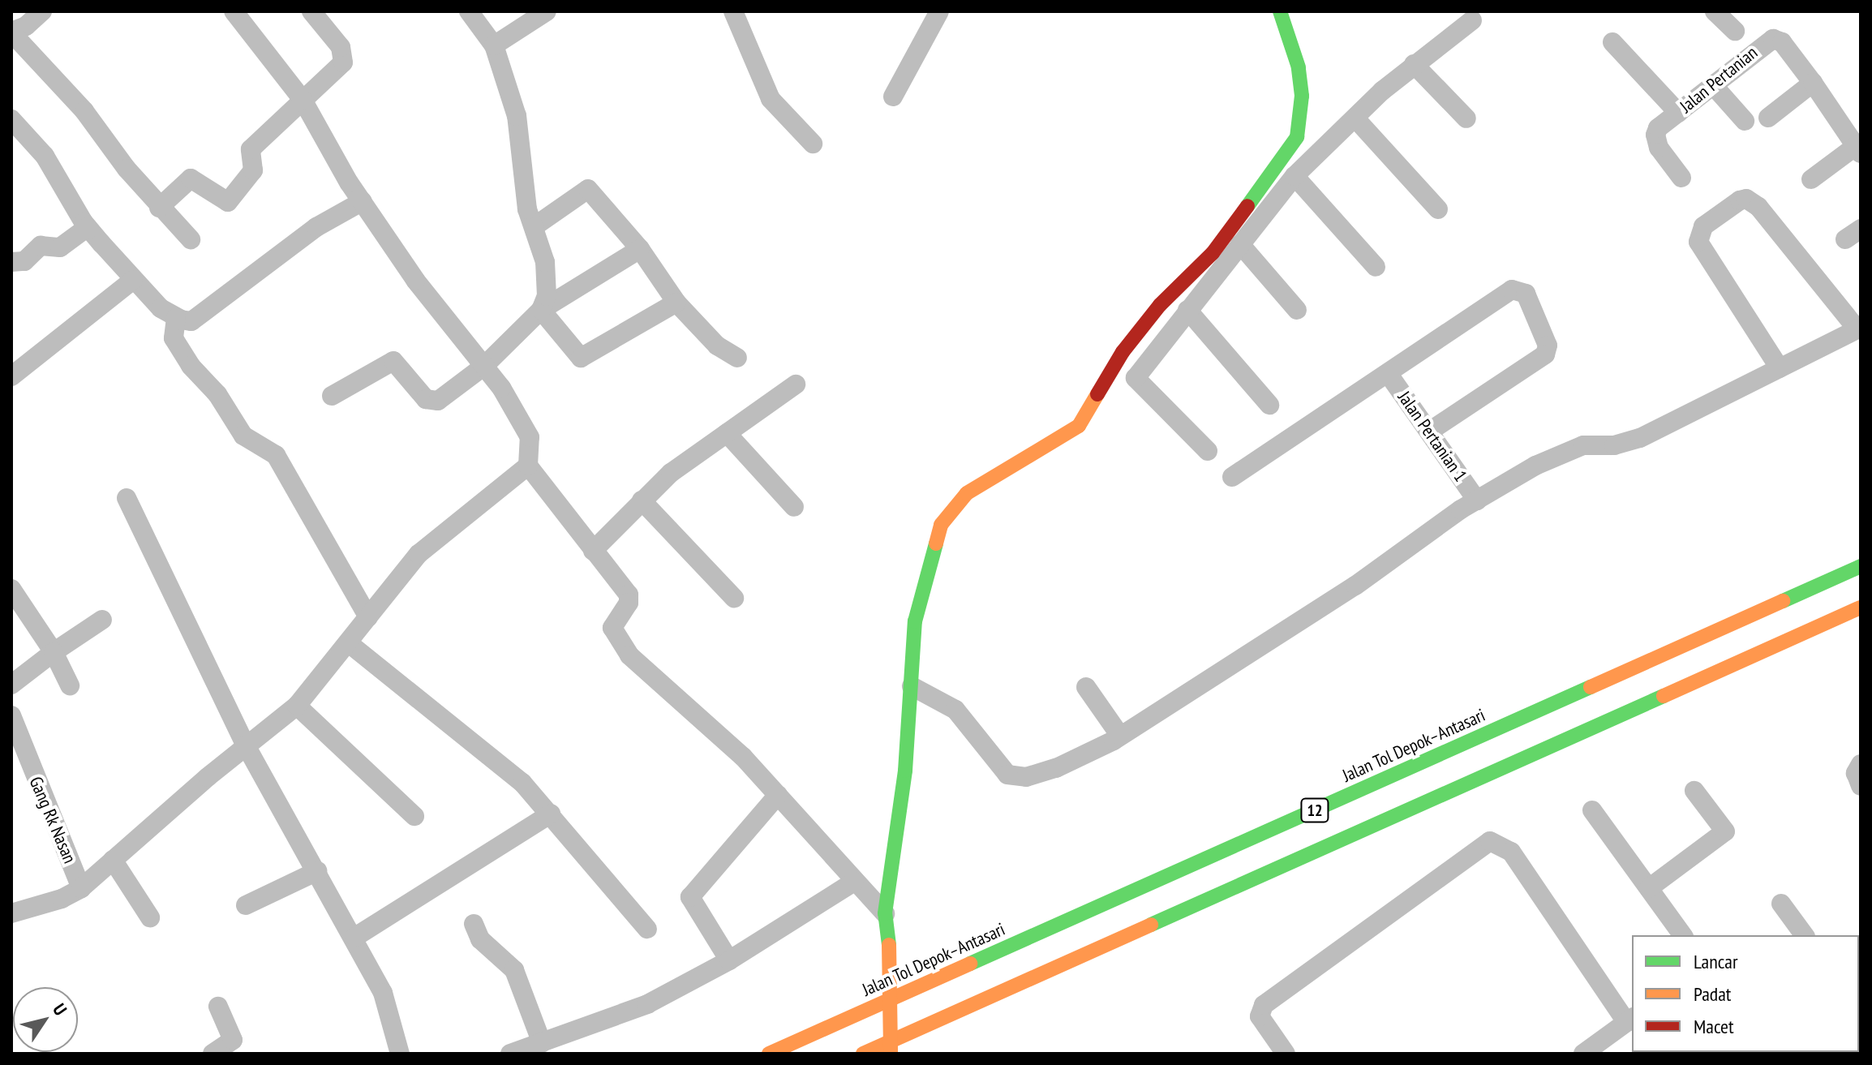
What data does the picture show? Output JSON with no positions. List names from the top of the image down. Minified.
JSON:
{"streets":{"main road":["Jalan Tol Depok–Antasari","12"],"street":["Jalan Pertanian","Jalan Pertanian 1","Gang Rk Nasan"]},"legend":["Lancar","Padat","Macet"],"north":"top right"}
